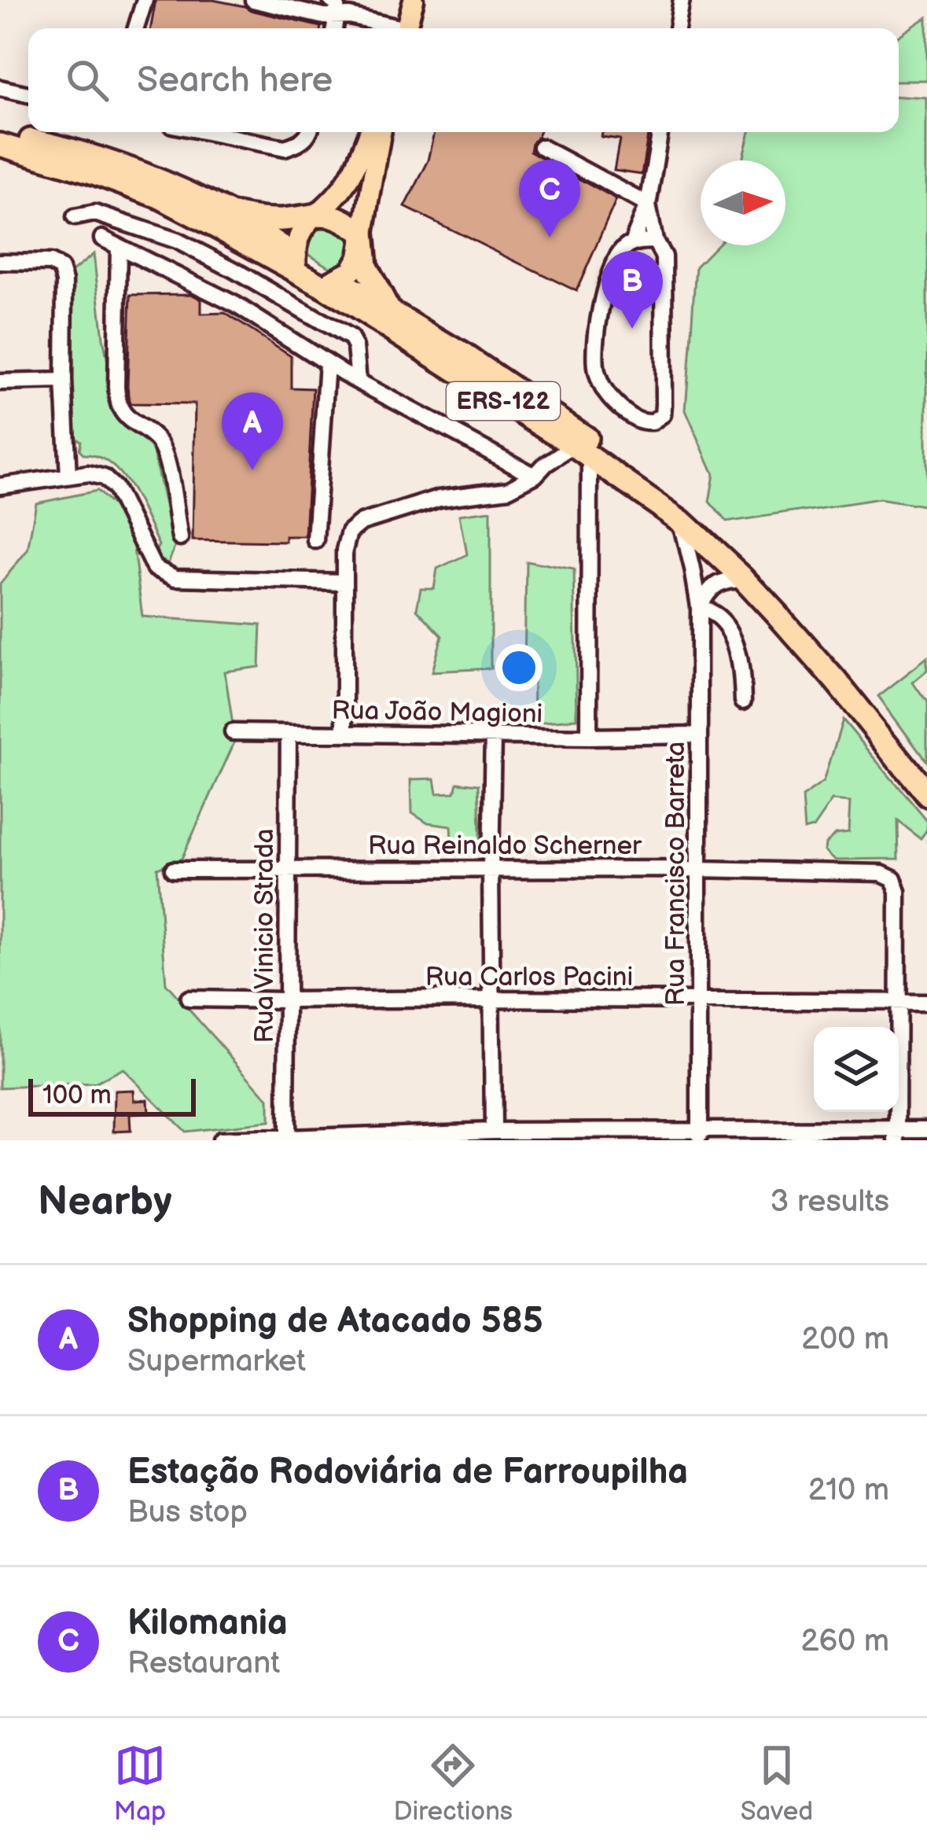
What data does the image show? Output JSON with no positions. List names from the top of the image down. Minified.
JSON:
{"streets":{"highway":["ERS-122"],"street":["Rua João Magioni","Rua Reinaldo Scherner","Rua Francisco Barreta","Rua Vinicio Strada","Rua Carlos Pacini"]},"crossings":[["ERS-122","Rua Francisco Barreta"],["Rua João Magioni","Rua Francisco Barreta"],["Rua João Magioni","Rua Vinicio Strada"],["Rua Reinaldo Scherner","Rua Francisco Barreta"],["Rua Reinaldo Scherner","Rua Vinicio Strada"],["Rua Reinaldo Scherner","Rua Carlos Pacini"],["Rua Francisco Barreta","Rua Carlos Pacini"],["Rua Vinicio Strada","Rua Carlos Pacini"]],"scale_bar":"100 m","north":"right","page":{"search":"Search here","pins":["C","B","A"],"scale":"100 m","heading":["Nearby","3 results"],"list":[{"mark":"A","name":"Shopping de Atacado 585","note":"Supermarket","value":"200 m"},{"mark":"B","name":"Estação Rodoviária de Farroupilha","note":"Bus stop","value":"210 m"},{"mark":"C","name":"Kilomania","note":"Restaurant","value":"260 m"}],"nav":["Map","Directions","Saved"]}}
